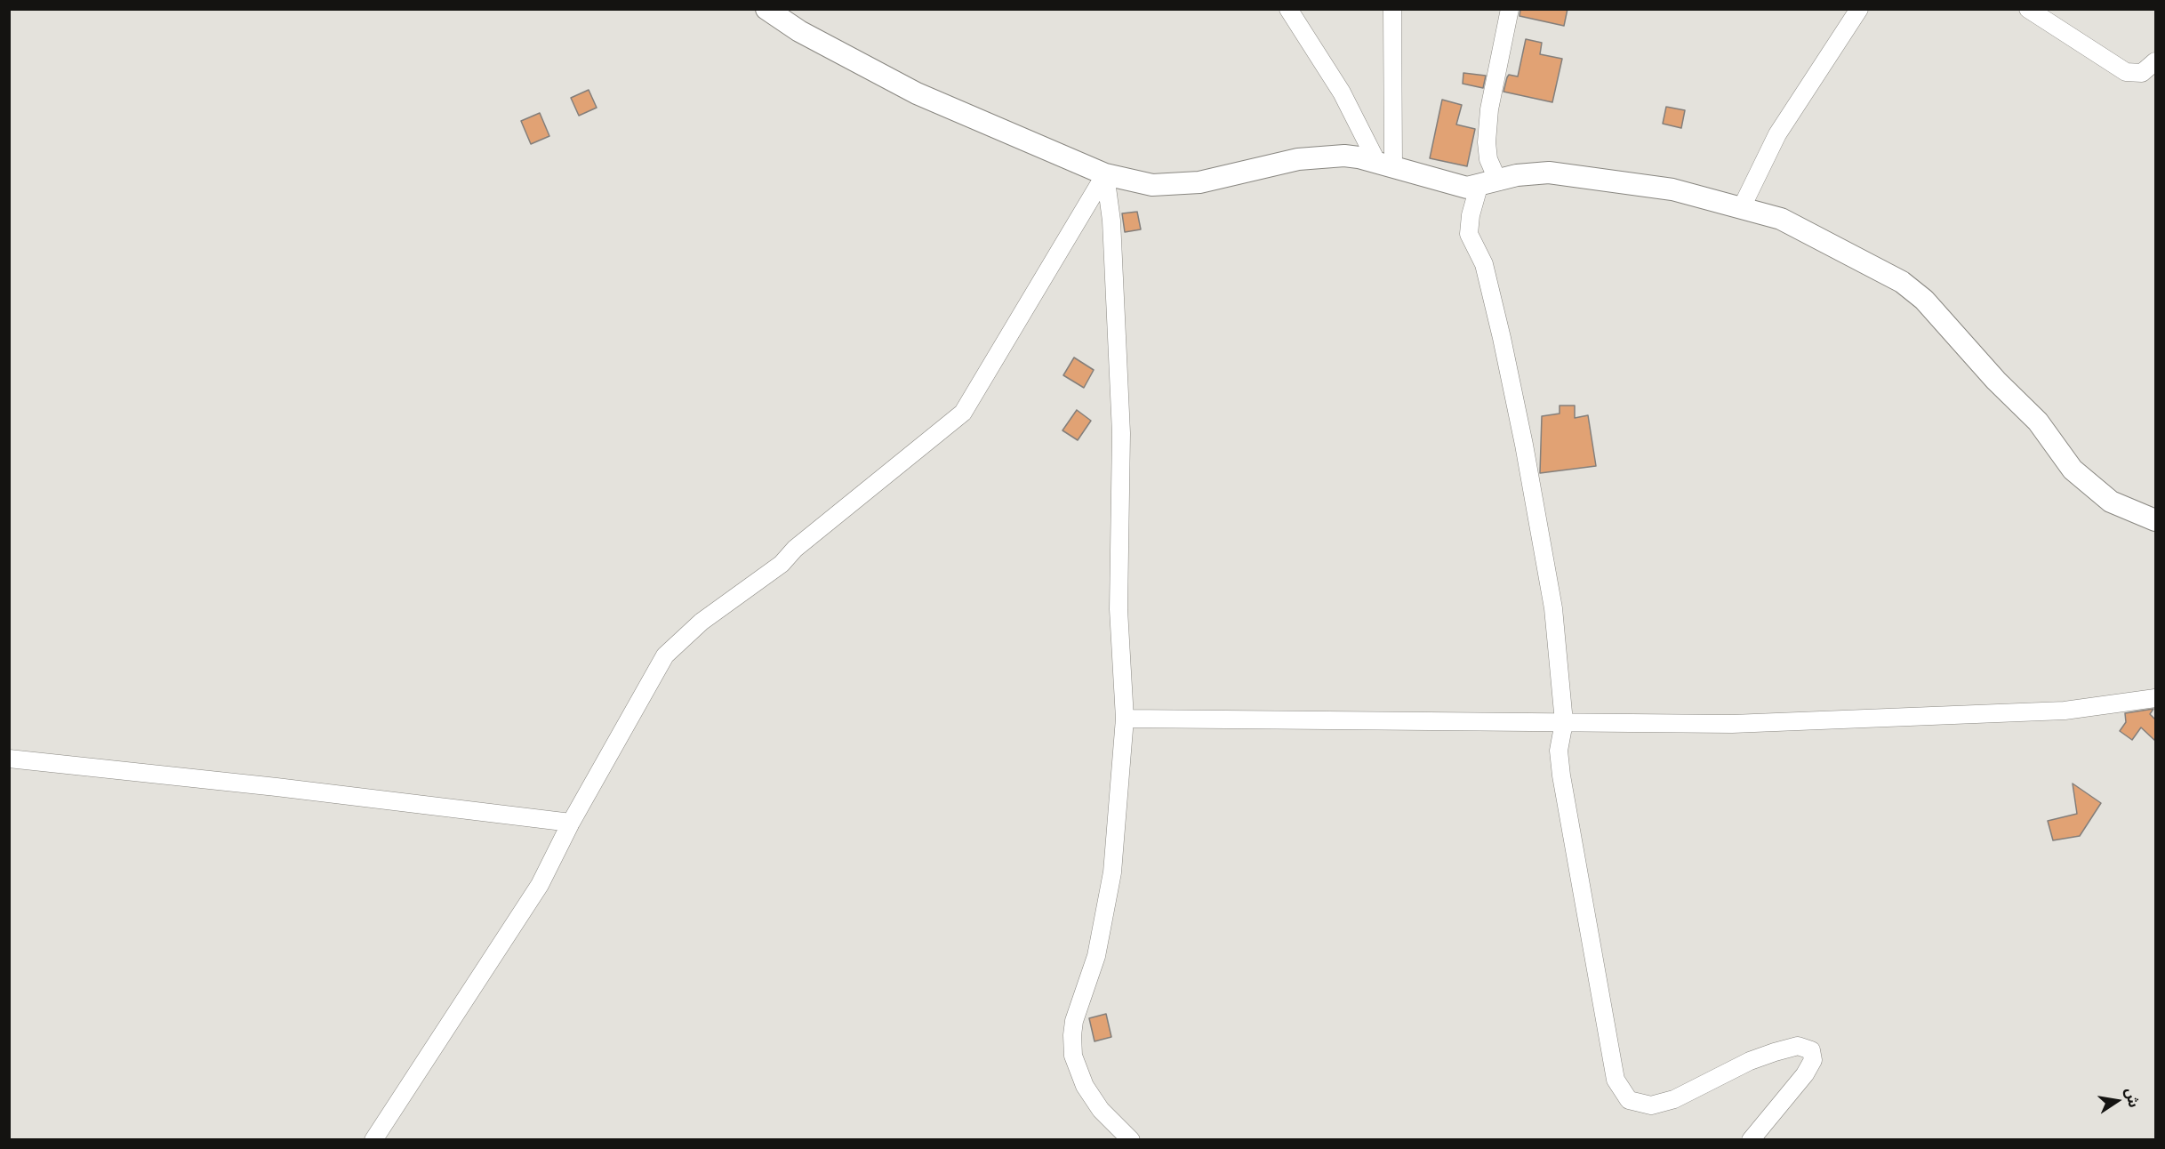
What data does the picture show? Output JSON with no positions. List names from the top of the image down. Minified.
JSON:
{"north":"right"}
